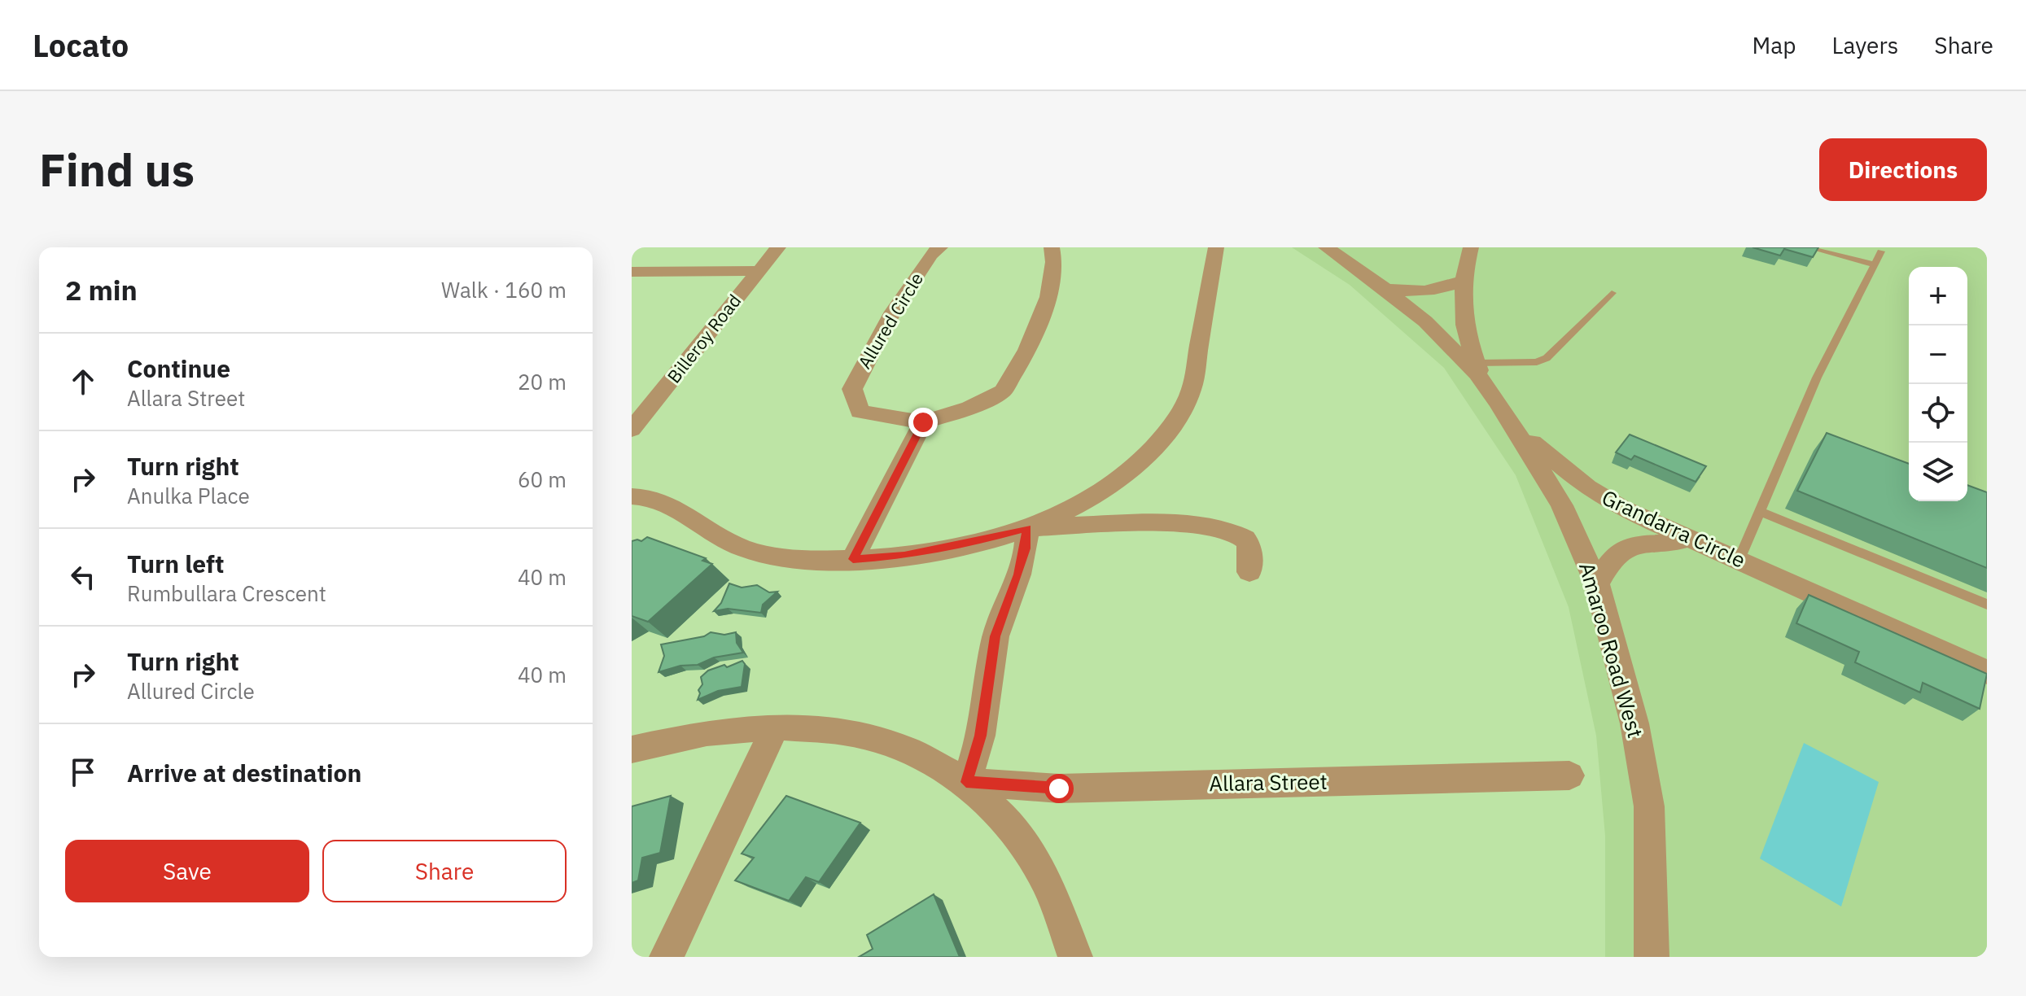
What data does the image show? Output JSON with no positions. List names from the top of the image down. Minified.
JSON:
{"streets":{"street":["Allured Circle","Billeroy Road","Grandarra Circle","Amaroo Road West","Allara Street"]},"crossings":[["Grandarra Circle","Amaroo Road West"]],"page":{"header":"Locato","nav":["Map","Layers","Share"],"buttons":["Directions",["Save","Share"]],"title":"Find us","heading":["2 min","Walk · 160 m"],"map_buttons":["+","−"],"list":[["Continue","Allara Street","20 m"],["Turn right","Anulka Place","60 m"],["Turn left","Rumbullara Crescent","40 m"],["Turn right","Allured Circle","40 m"],"Arrive at destination"]}}
